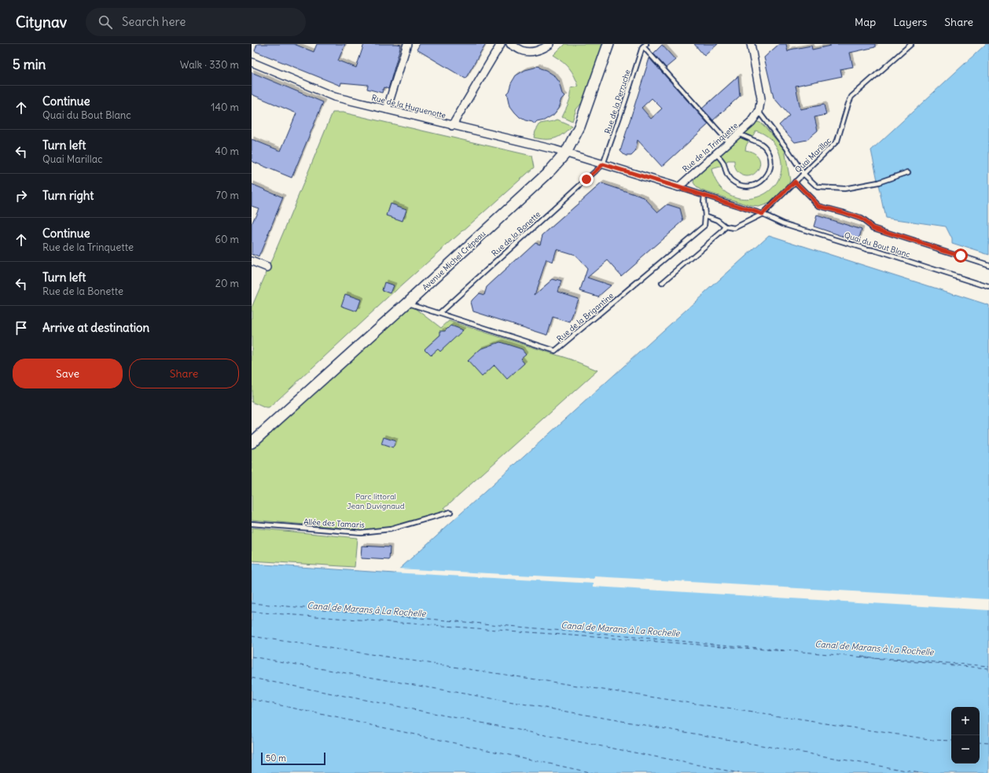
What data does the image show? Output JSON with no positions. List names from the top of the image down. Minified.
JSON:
{"streets":{"street":["Rue de la Huguenotte","Rue de la Trinquette","Avenue Michel Crépeau"],"lane":["Rue de la Perruche","Quai Marillac","Rue de la Bonette","Quai du Bout Blanc","Rue de la Brigantine","Allée des Tamaris"]},"crossings":[["Rue de la Perruche","Rue de la Bonette"],["Rue de la Huguenotte","Avenue Michel Crépeau"],["Rue de la Trinquette","Quai du Bout Blanc"],["Quai Marillac","Quai du Bout Blanc"],["Rue de la Bonette","Rue de la Brigantine"],["Avenue Michel Crépeau","Rue de la Brigantine"]],"water":["Canal de Marans à La Rochelle"],"parks":["Parc littoral Jean Duvignaud"],"scale_bar":"50 m","page":{"header":"Citynav","search":"Search here","nav":["Map","Layers","Share"],"heading":["5 min","Walk · 330 m"],"list":[["Continue","Quai du Bout Blanc","140 m"],["Turn left","Quai Marillac","40 m"],["Turn right","70 m"],["Continue","Rue de la Trinquette","60 m"],["Turn left","Rue de la Bonette","20 m"],"Arrive at destination"],"buttons":["Save","Share"],"map_buttons":["+","−"],"scale":"50 m"}}
